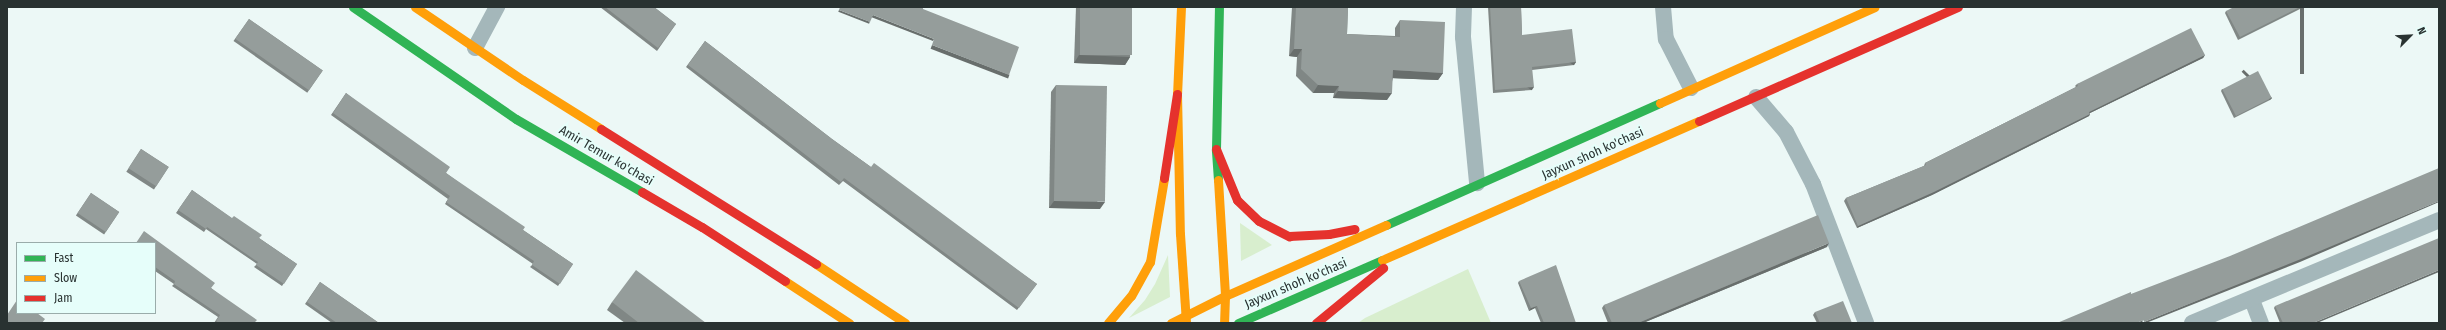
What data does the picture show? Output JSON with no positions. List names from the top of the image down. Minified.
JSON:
{"streets":{"main road":["Jayxun shoh ko'chasi","Amir Temur ko'chasi"]},"legend":["Fast","Slow","Jam"],"north":"top right"}
